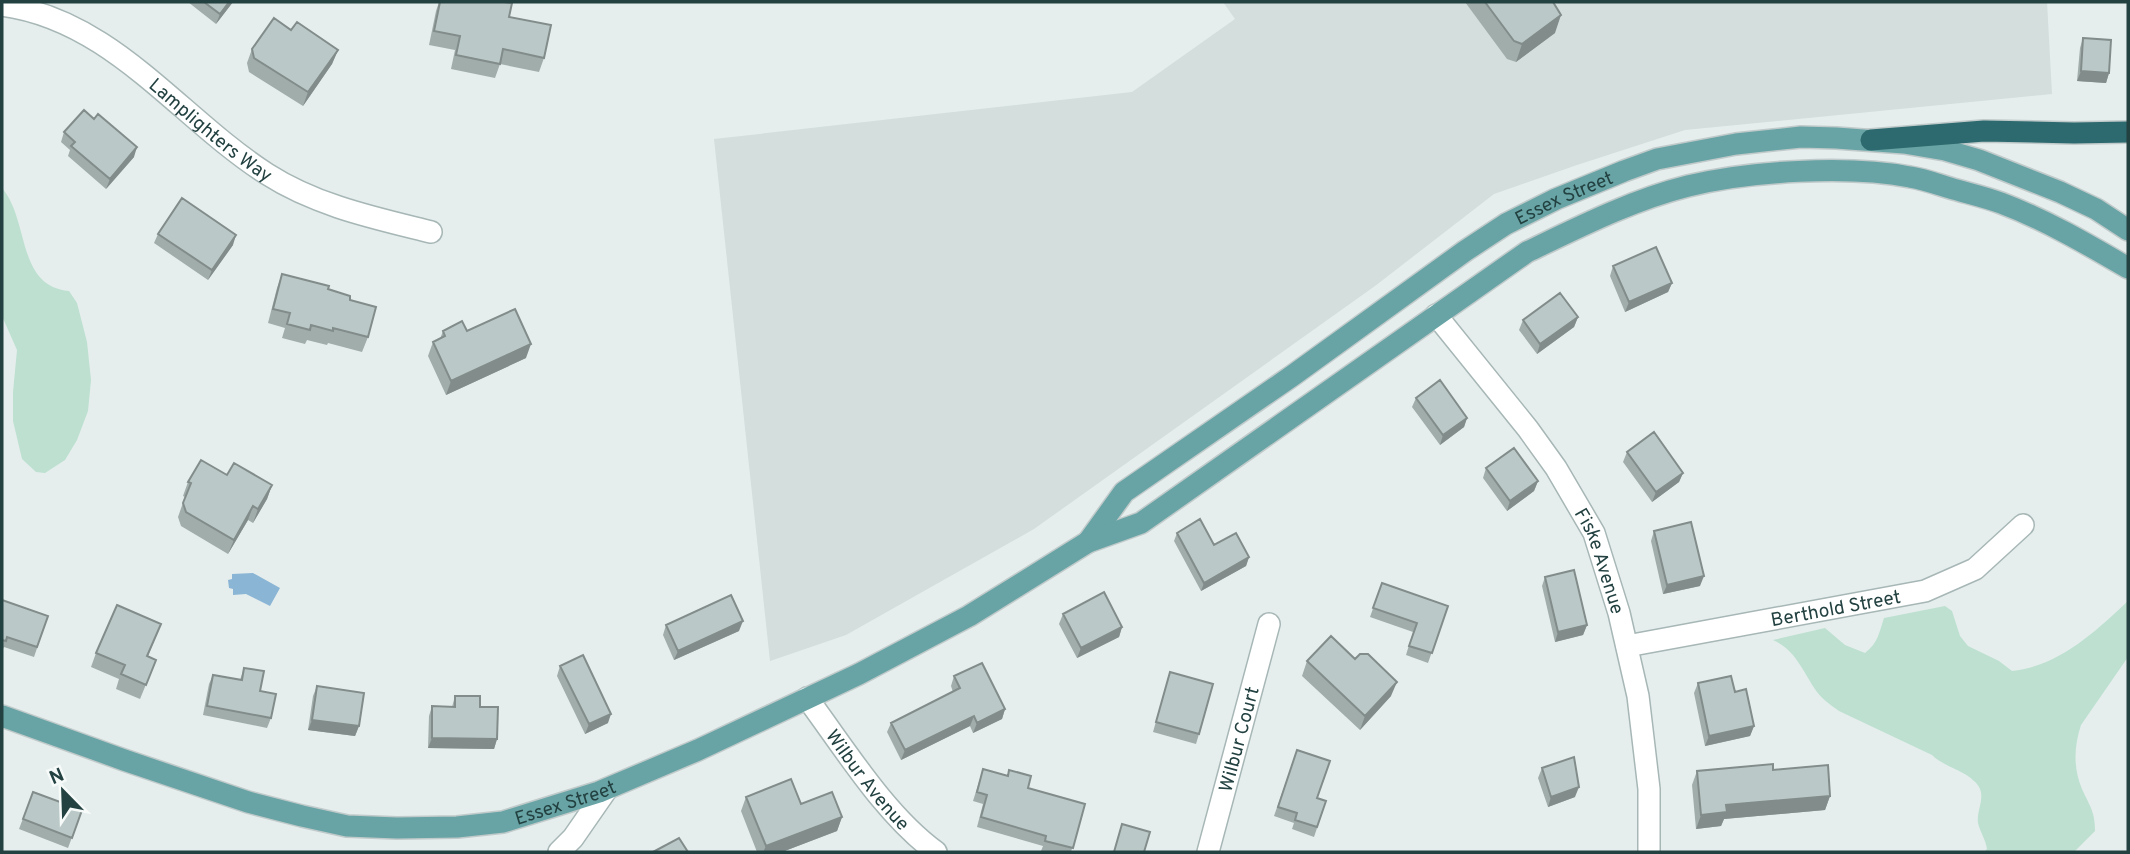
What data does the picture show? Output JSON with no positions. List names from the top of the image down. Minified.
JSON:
{"streets":{"main road":["Essex Street"],"street":["Lamplighters Way","Fiske Avenue","Berthold Street","Wilbur Court","Wilbur Avenue"]},"crossings":[["Essex Street","Fiske Avenue"],["Essex Street","Wilbur Avenue"],["Fiske Avenue","Berthold Street"]],"north":"top left"}
